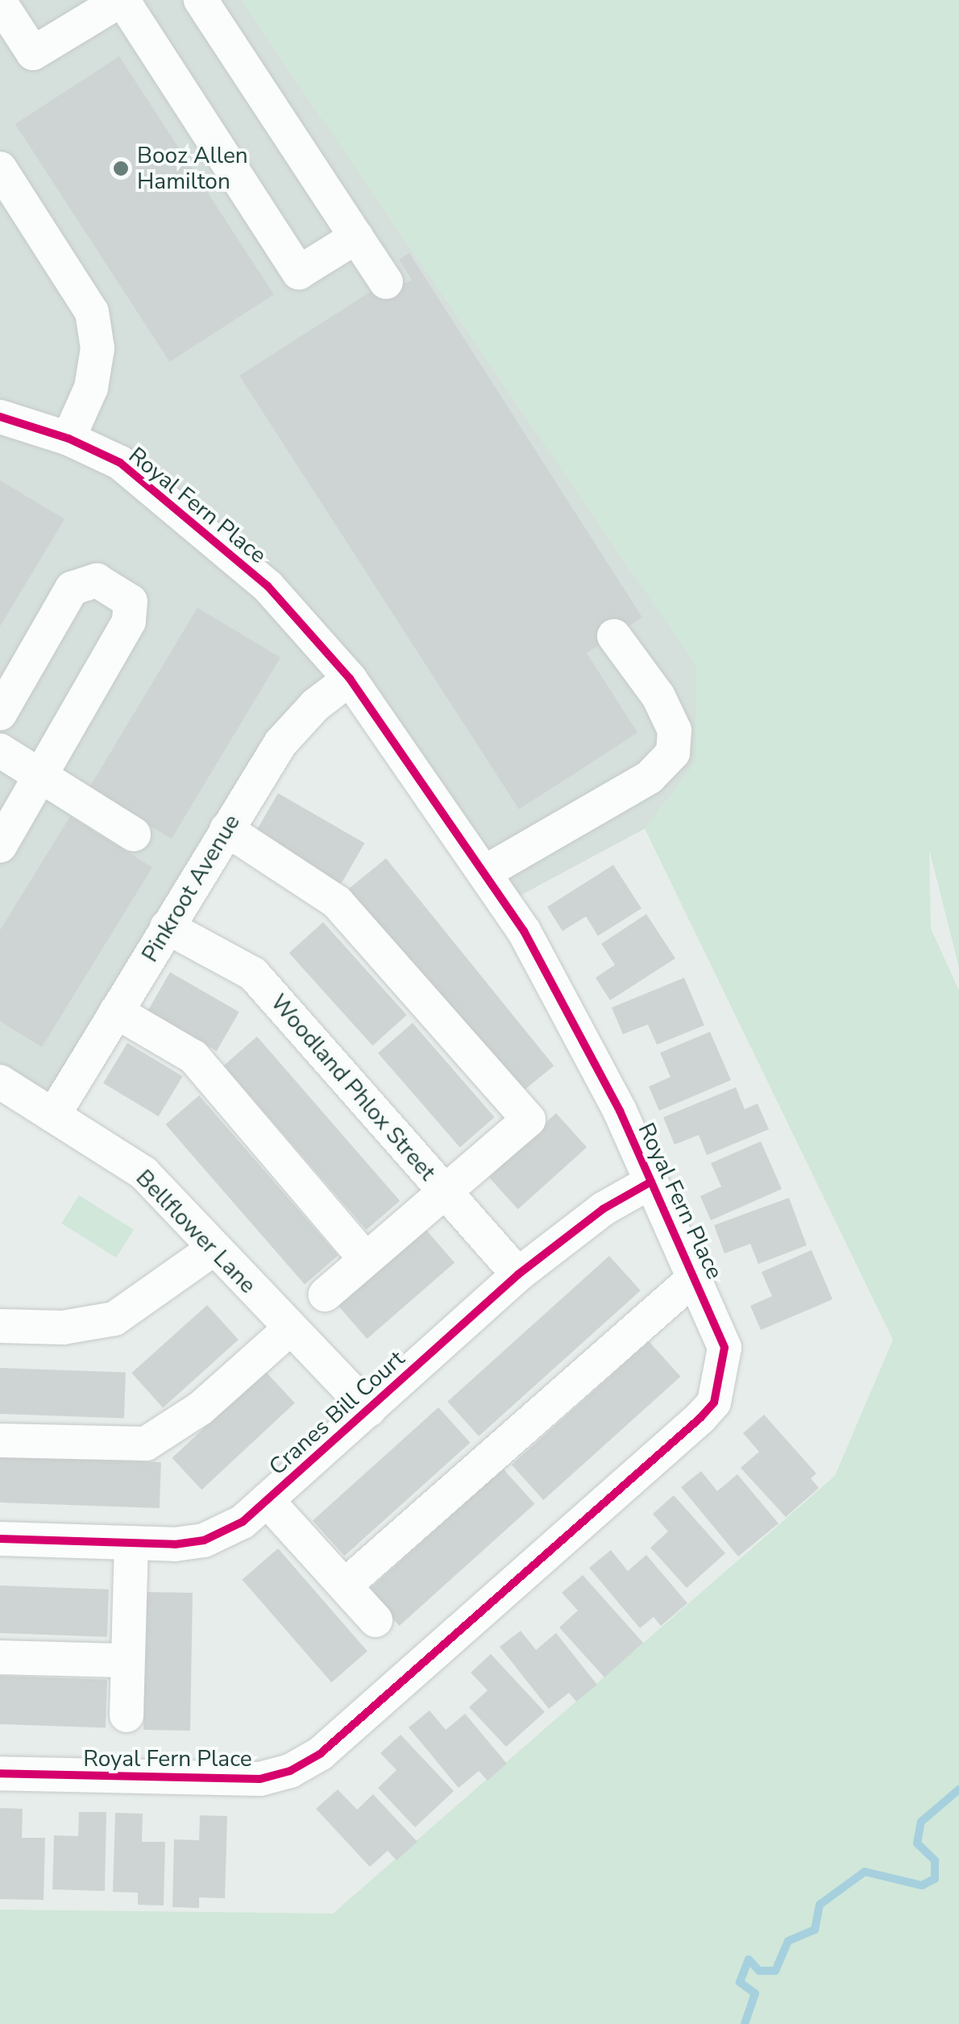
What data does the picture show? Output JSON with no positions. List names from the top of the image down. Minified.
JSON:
{"streets":{"street":["Royal Fern Place","Pinkroot Avenue","Woodland Phlox Street","Bellflower Lane","Cranes Bill Court"]},"crossings":[["Royal Fern Place","Pinkroot Avenue"],["Royal Fern Place","Cranes Bill Court"],["Pinkroot Avenue","Woodland Phlox Street"],["Pinkroot Avenue","Bellflower Lane"],["Woodland Phlox Street","Cranes Bill Court"],["Bellflower Lane","Cranes Bill Court"]],"places":["Booz Allen Hamilton"]}
